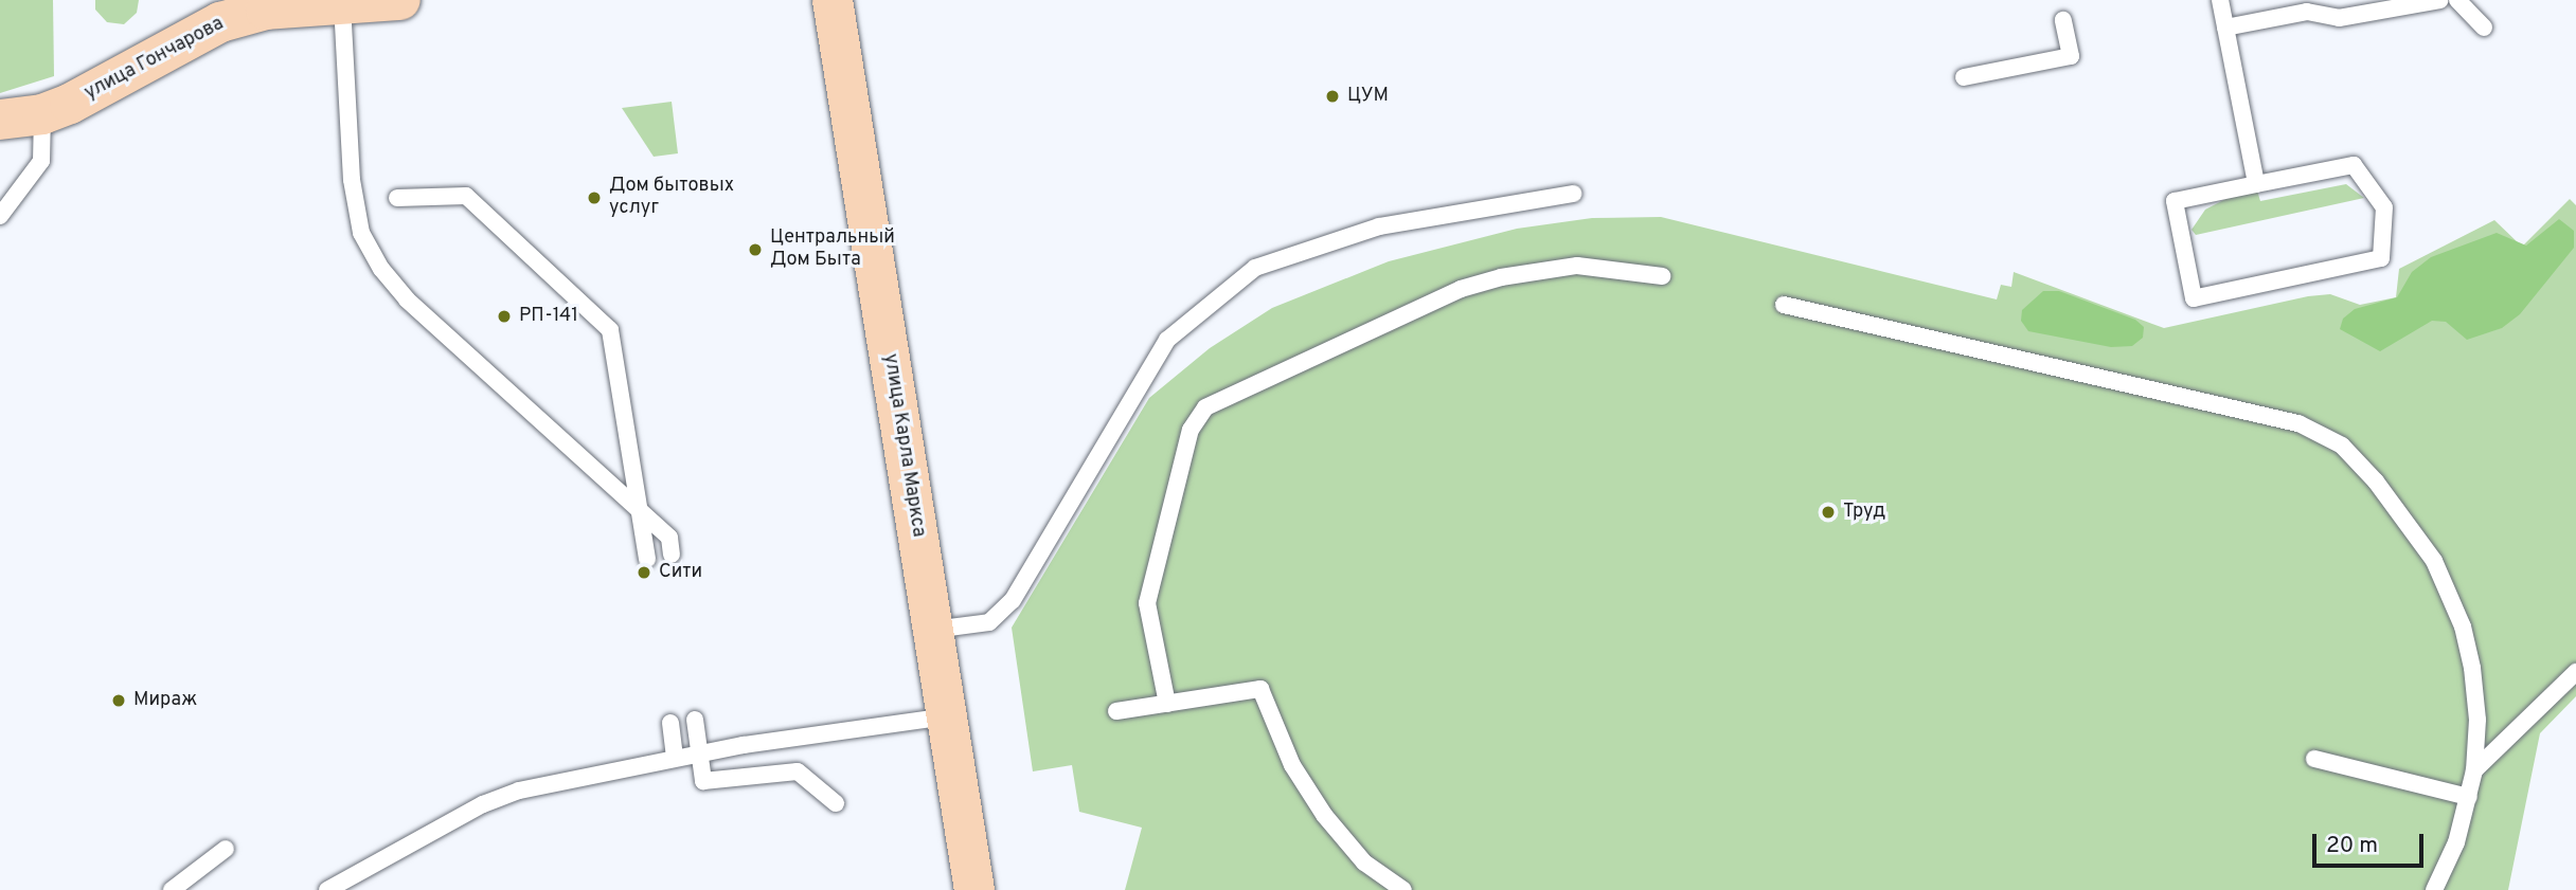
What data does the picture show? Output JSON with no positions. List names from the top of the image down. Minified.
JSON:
{"streets":{"main road":["улица Гончарова","улица Карла Маркса"]},"places":["ЦУМ","Дом бытовых услуг","Центральный Дом Быта","РП-141","Труд","Сити","Мираж"],"scale_bar":"20 m"}
